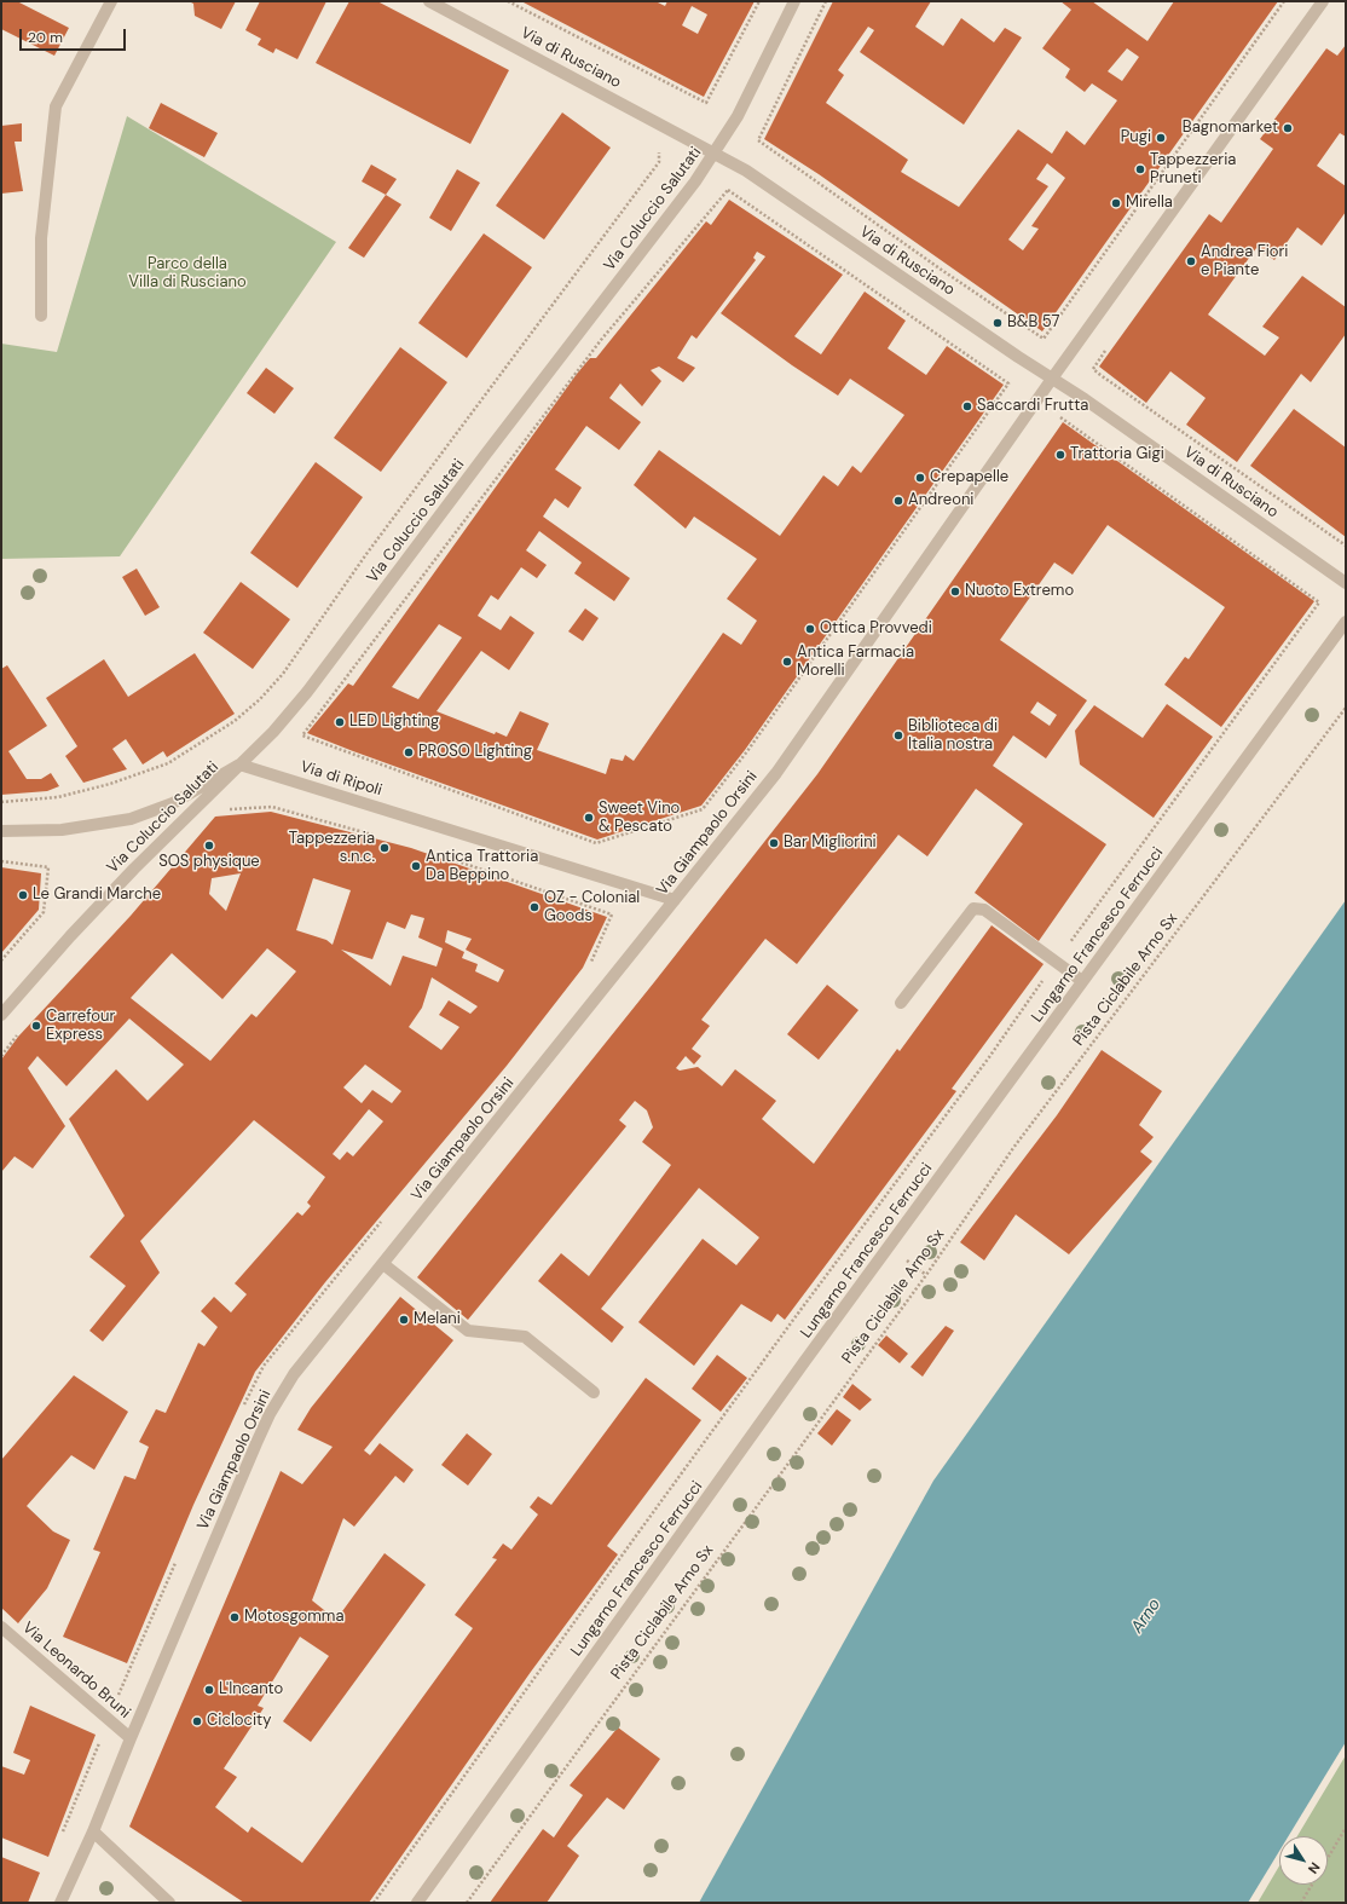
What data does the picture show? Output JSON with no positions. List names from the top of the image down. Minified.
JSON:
{"streets":{"street":["Via di Rusciano","Via Coluccio Salutati","Via di Ripoli","Via Giampaolo Orsini","Lungarno Francesco Ferrucci","Via Leonardo Bruni"],"path":["Pista Ciclabile Arno Sx"]},"crossings":[["Via di Rusciano","Via Coluccio Salutati"],["Via di Rusciano","Via Giampaolo Orsini"],["Via Coluccio Salutati","Via di Ripoli"],["Via di Ripoli","Via Giampaolo Orsini"],["Via Giampaolo Orsini","Via Leonardo Bruni"]],"water":["Arno"],"parks":["Parco della Villa di Rusciano"],"places":["Bagnomarket","Pugi","Tappezzeria Pruneti","Mirella","Andrea Fiori e Piante","B&B 57","Saccardi Frutta","Trattoria Gigi","Crepapelle","Andreoni","Nuoto Extremo","Ottica Provvedi","Antica Farmacia Morelli","LED Lighting","Biblioteca di Italia nostra","PROSO Lighting","Sweet Vino & Pescato","Bar Migliorini","SOS physique","Tappezzeria s.n.c.","Antica Trattoria Da Beppino","Le Grandi Marche","OZ - Colonial Goods","Carrefour Express","Melani","Motosgomma","L'Incanto","Ciclocity"],"scale_bar":"20 m","north":"bottom right"}
